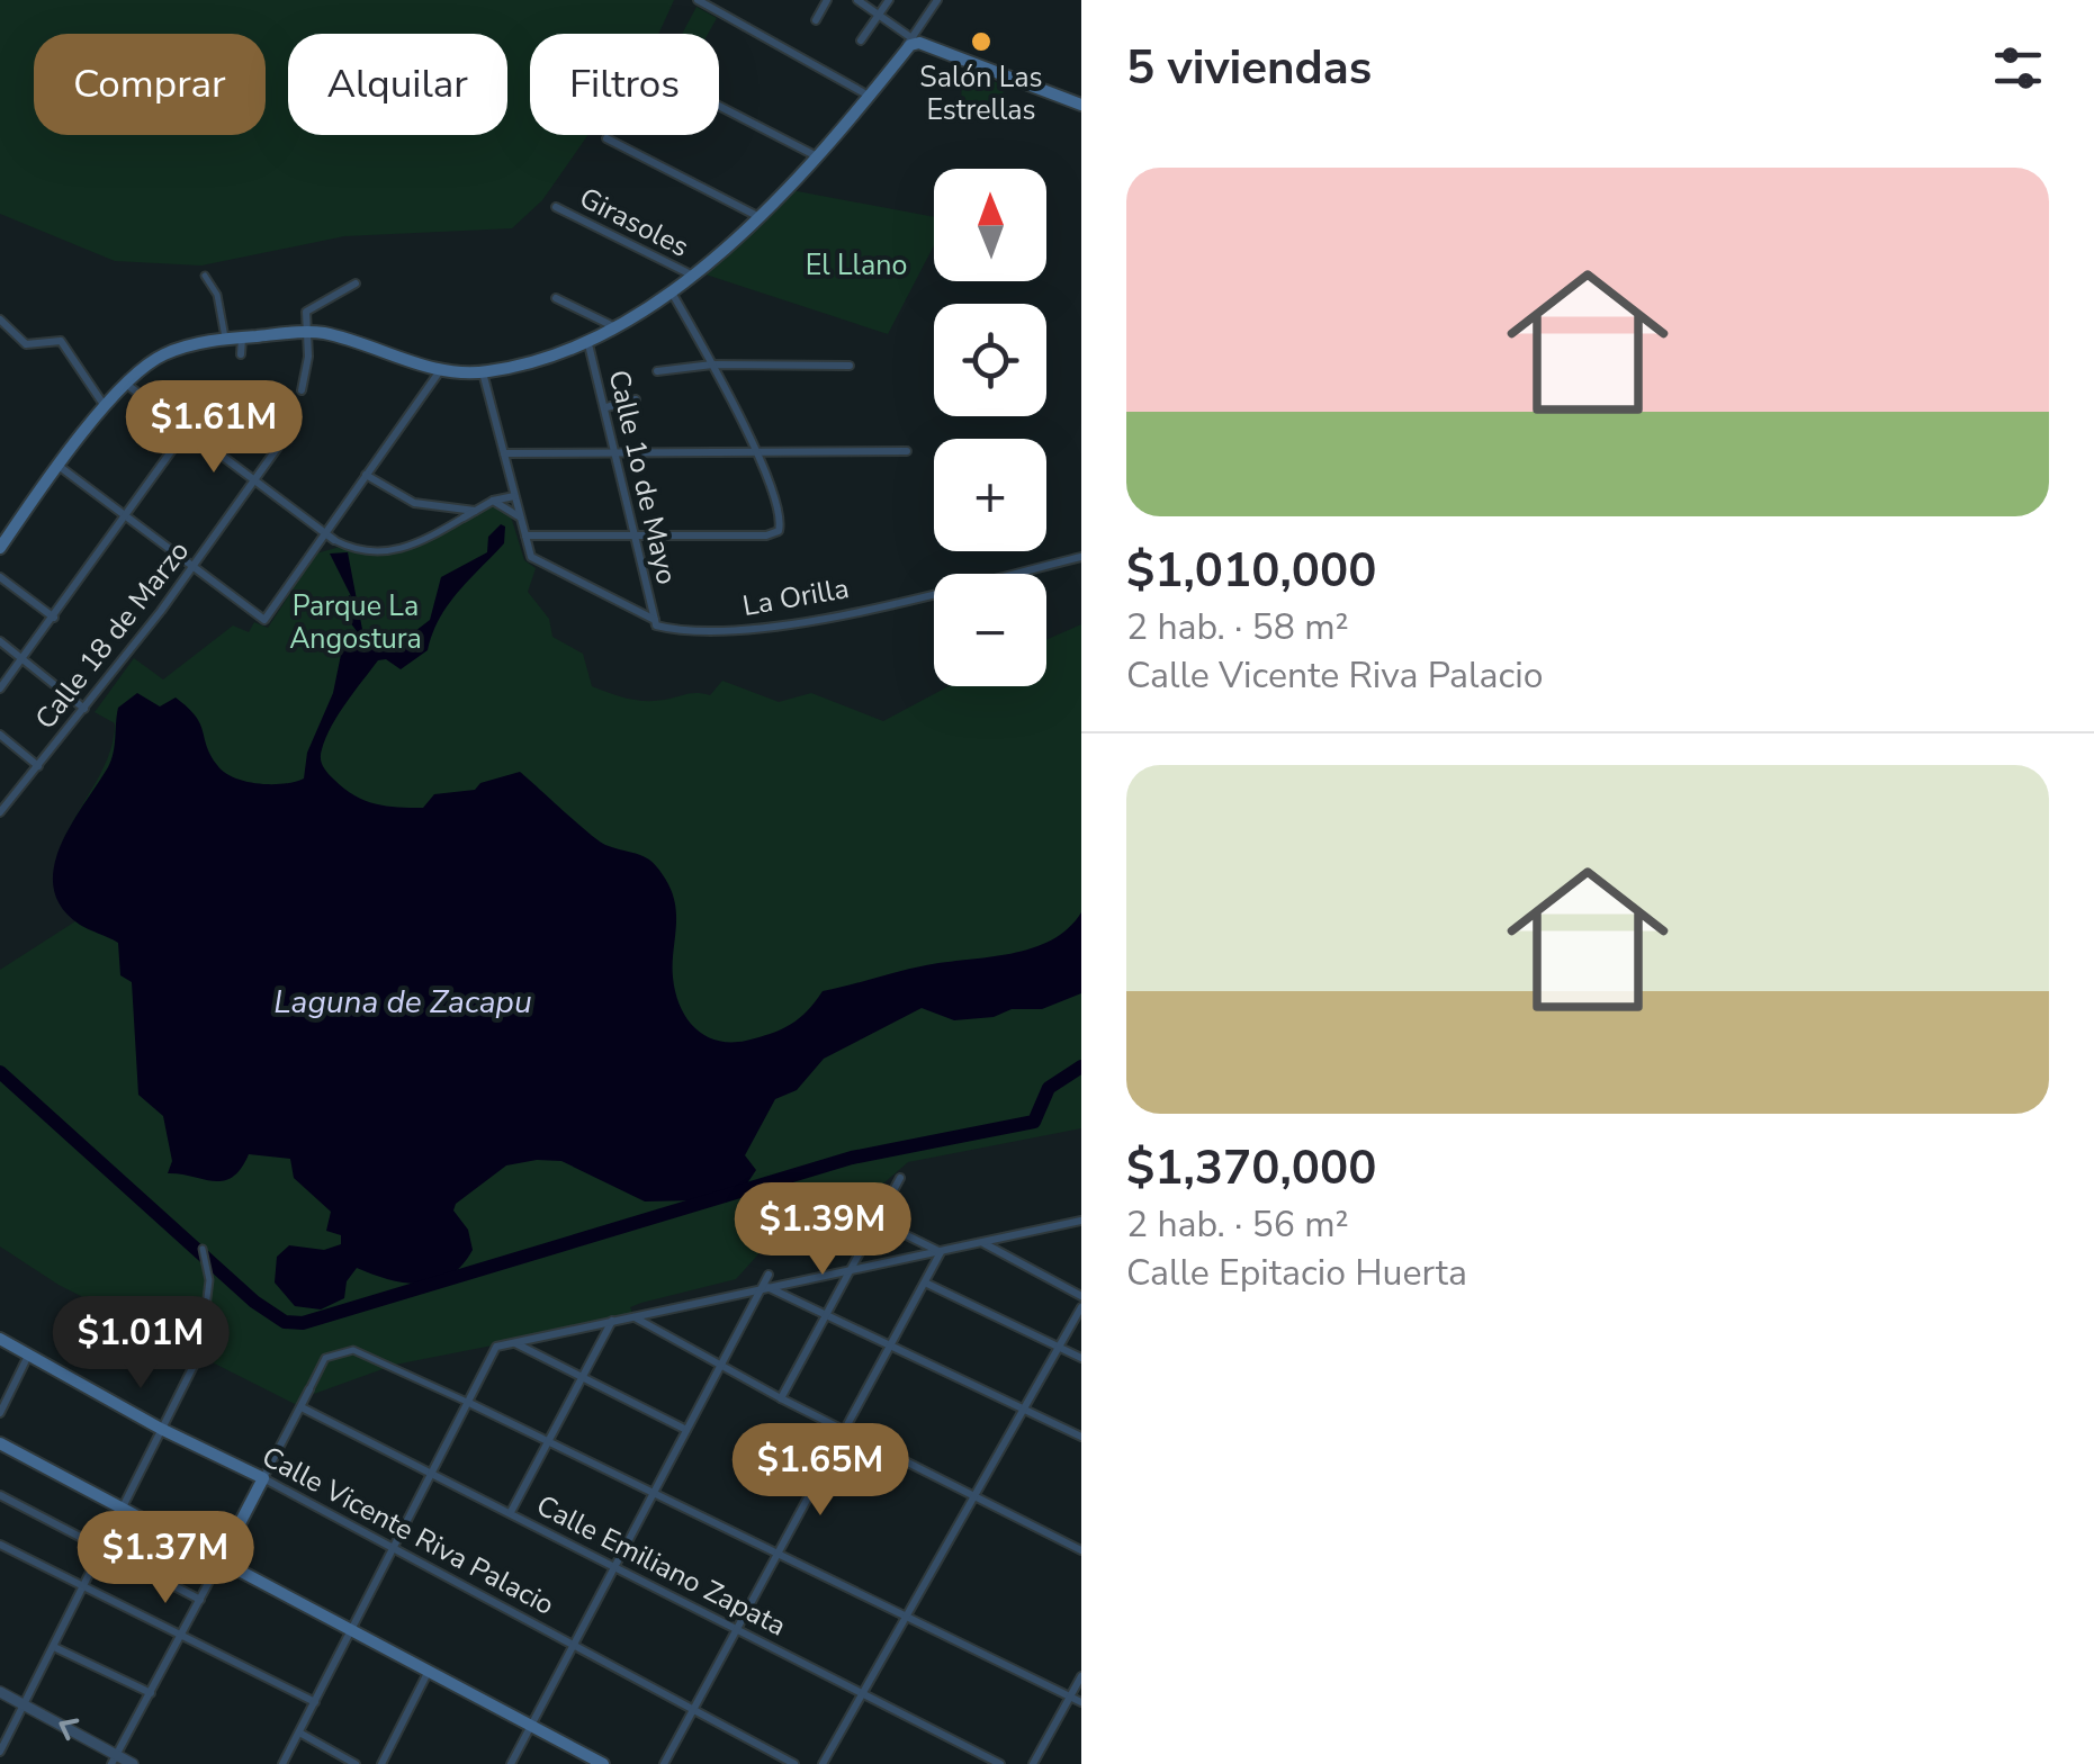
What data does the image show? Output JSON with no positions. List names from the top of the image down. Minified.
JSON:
{"streets":{"main road":["Calle Vicente Riva Palacio"],"street":["Girasoles","Calle 1o de Mayo","La Orilla","Calle 18 de Marzo","Calle Emiliano Zapata"]},"crossings":[["Calle 1o de Mayo","La Orilla"]],"water":["Laguna de Zacapu"],"parks":["El Llano","Parque La Angostura"],"places":["Salón Las Estrellas"],"north":"top","page":{"heading":"5 viviendas","chip":["Comprar","Alquilar","Filtros"],"list":[{"name":"$1,010,000","note":"2 hab. · 58 m² · Calle Vicente Riva Palacio"},{"name":"$1,370,000","note":"2 hab. · 56 m² · Calle Epitacio Huerta"}],"map_buttons":["+","−"],"price":["$1.61M","$1.39M","$1.01M","$1.65M","$1.37M"]}}
